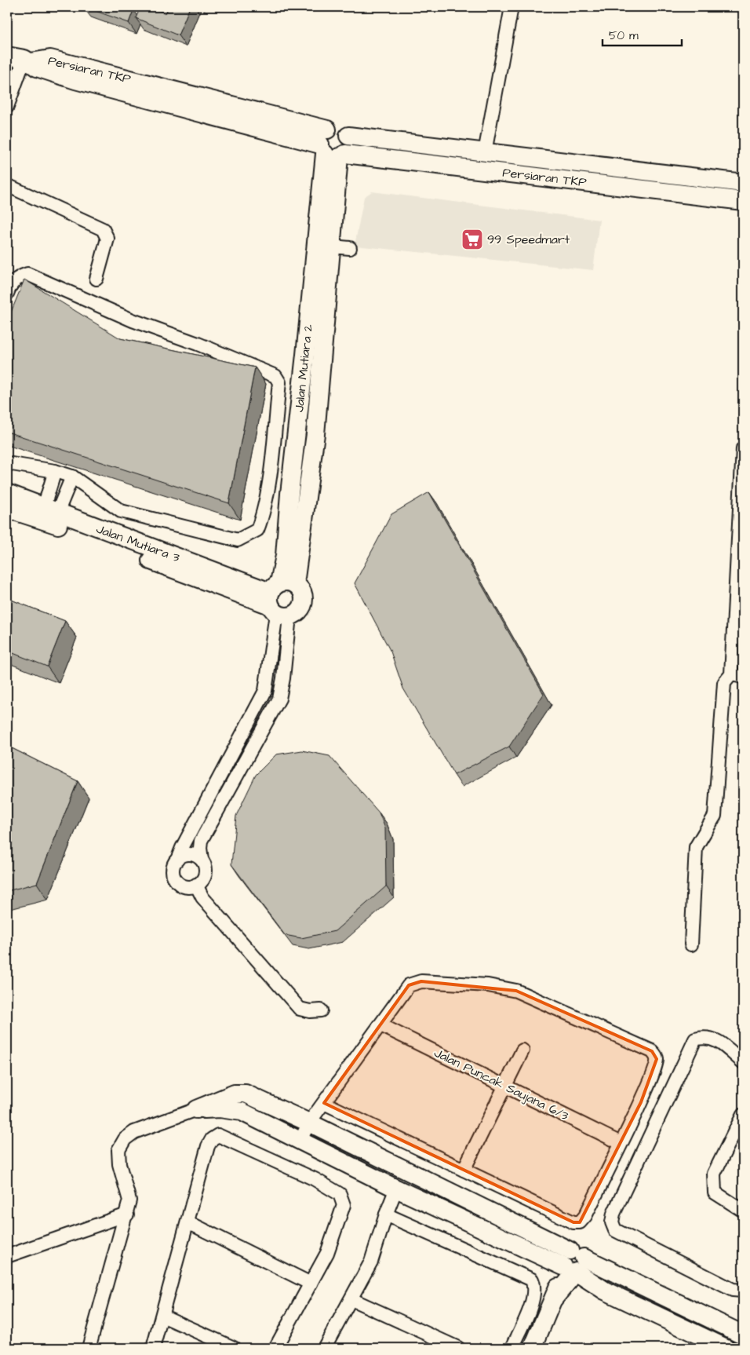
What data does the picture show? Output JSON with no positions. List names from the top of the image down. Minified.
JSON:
{"streets":{"street":["Persiaran TKP","Jalan Mutiara 2","Jalan Mutiara 3","Jalan Puncak Saujana 6/3"]},"crossings":[["Persiaran TKP","Jalan Mutiara 2"],["Jalan Mutiara 2","Jalan Mutiara 3"]],"places":{"supermarket":["99 Speedmart"]},"scale_bar":"50 m"}
